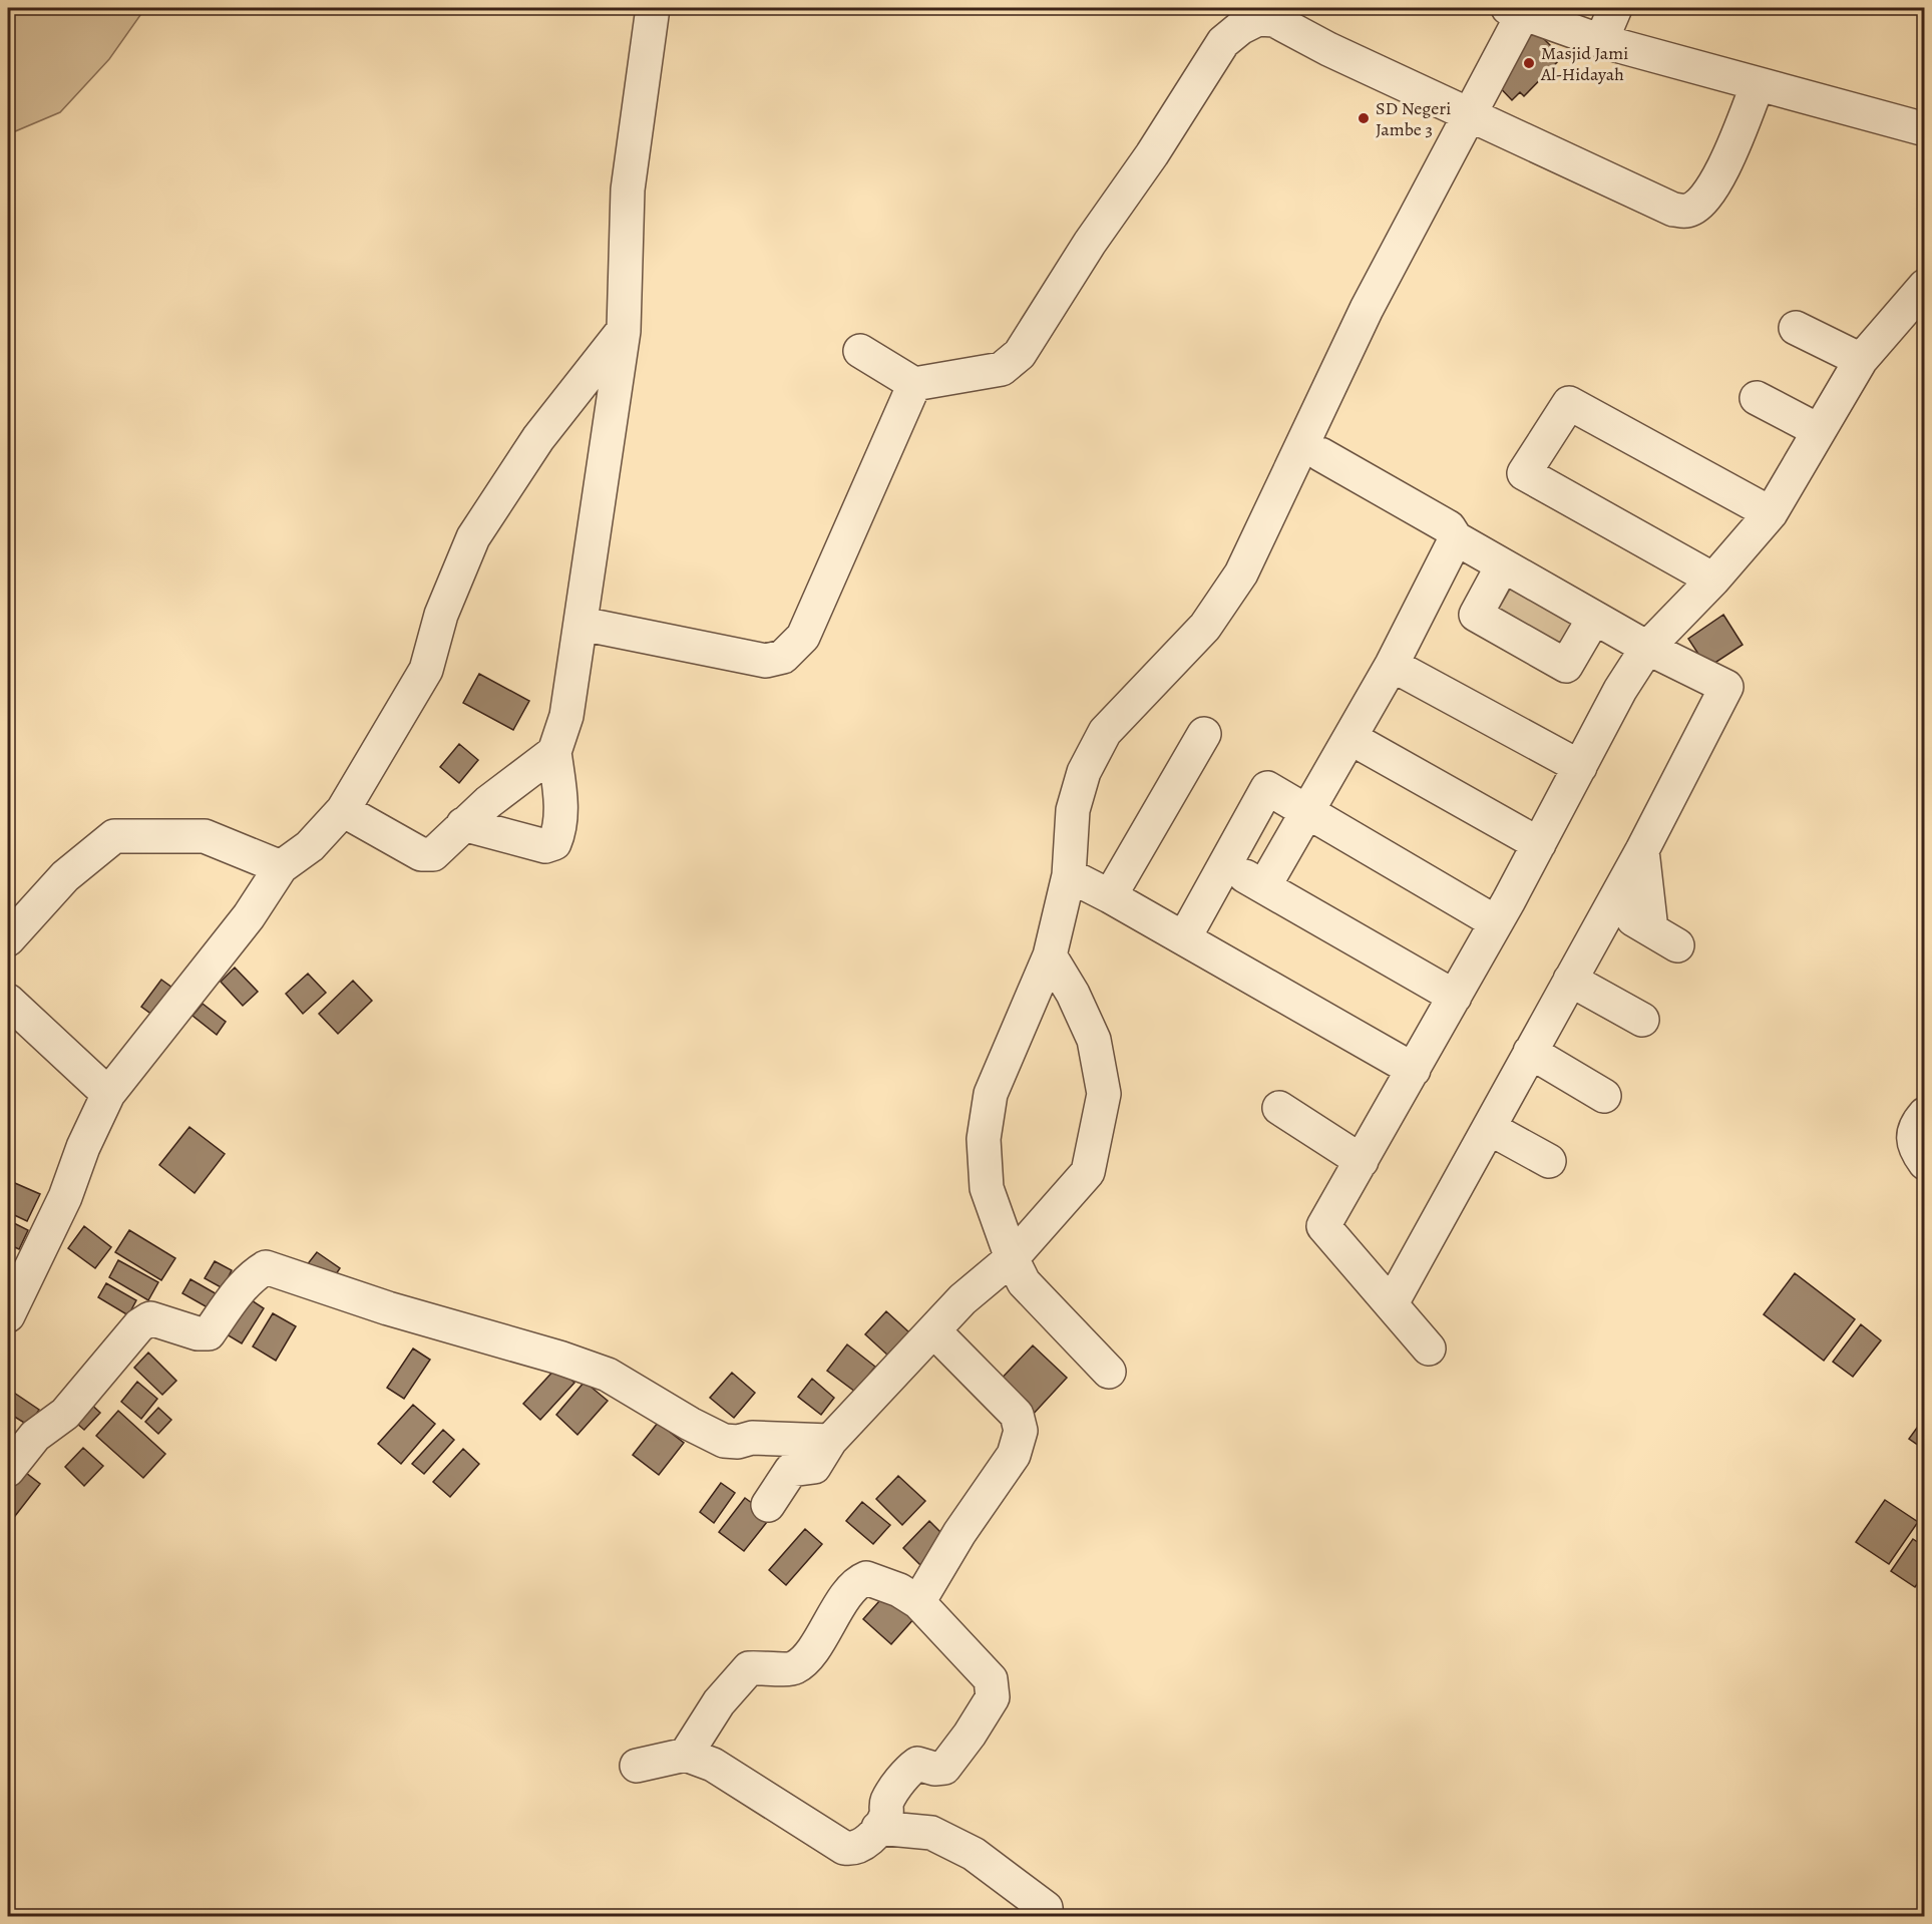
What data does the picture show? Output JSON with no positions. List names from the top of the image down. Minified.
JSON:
{"places":["Masjid Jami Al-Hidayah","SD Negeri Jambe 3"]}
